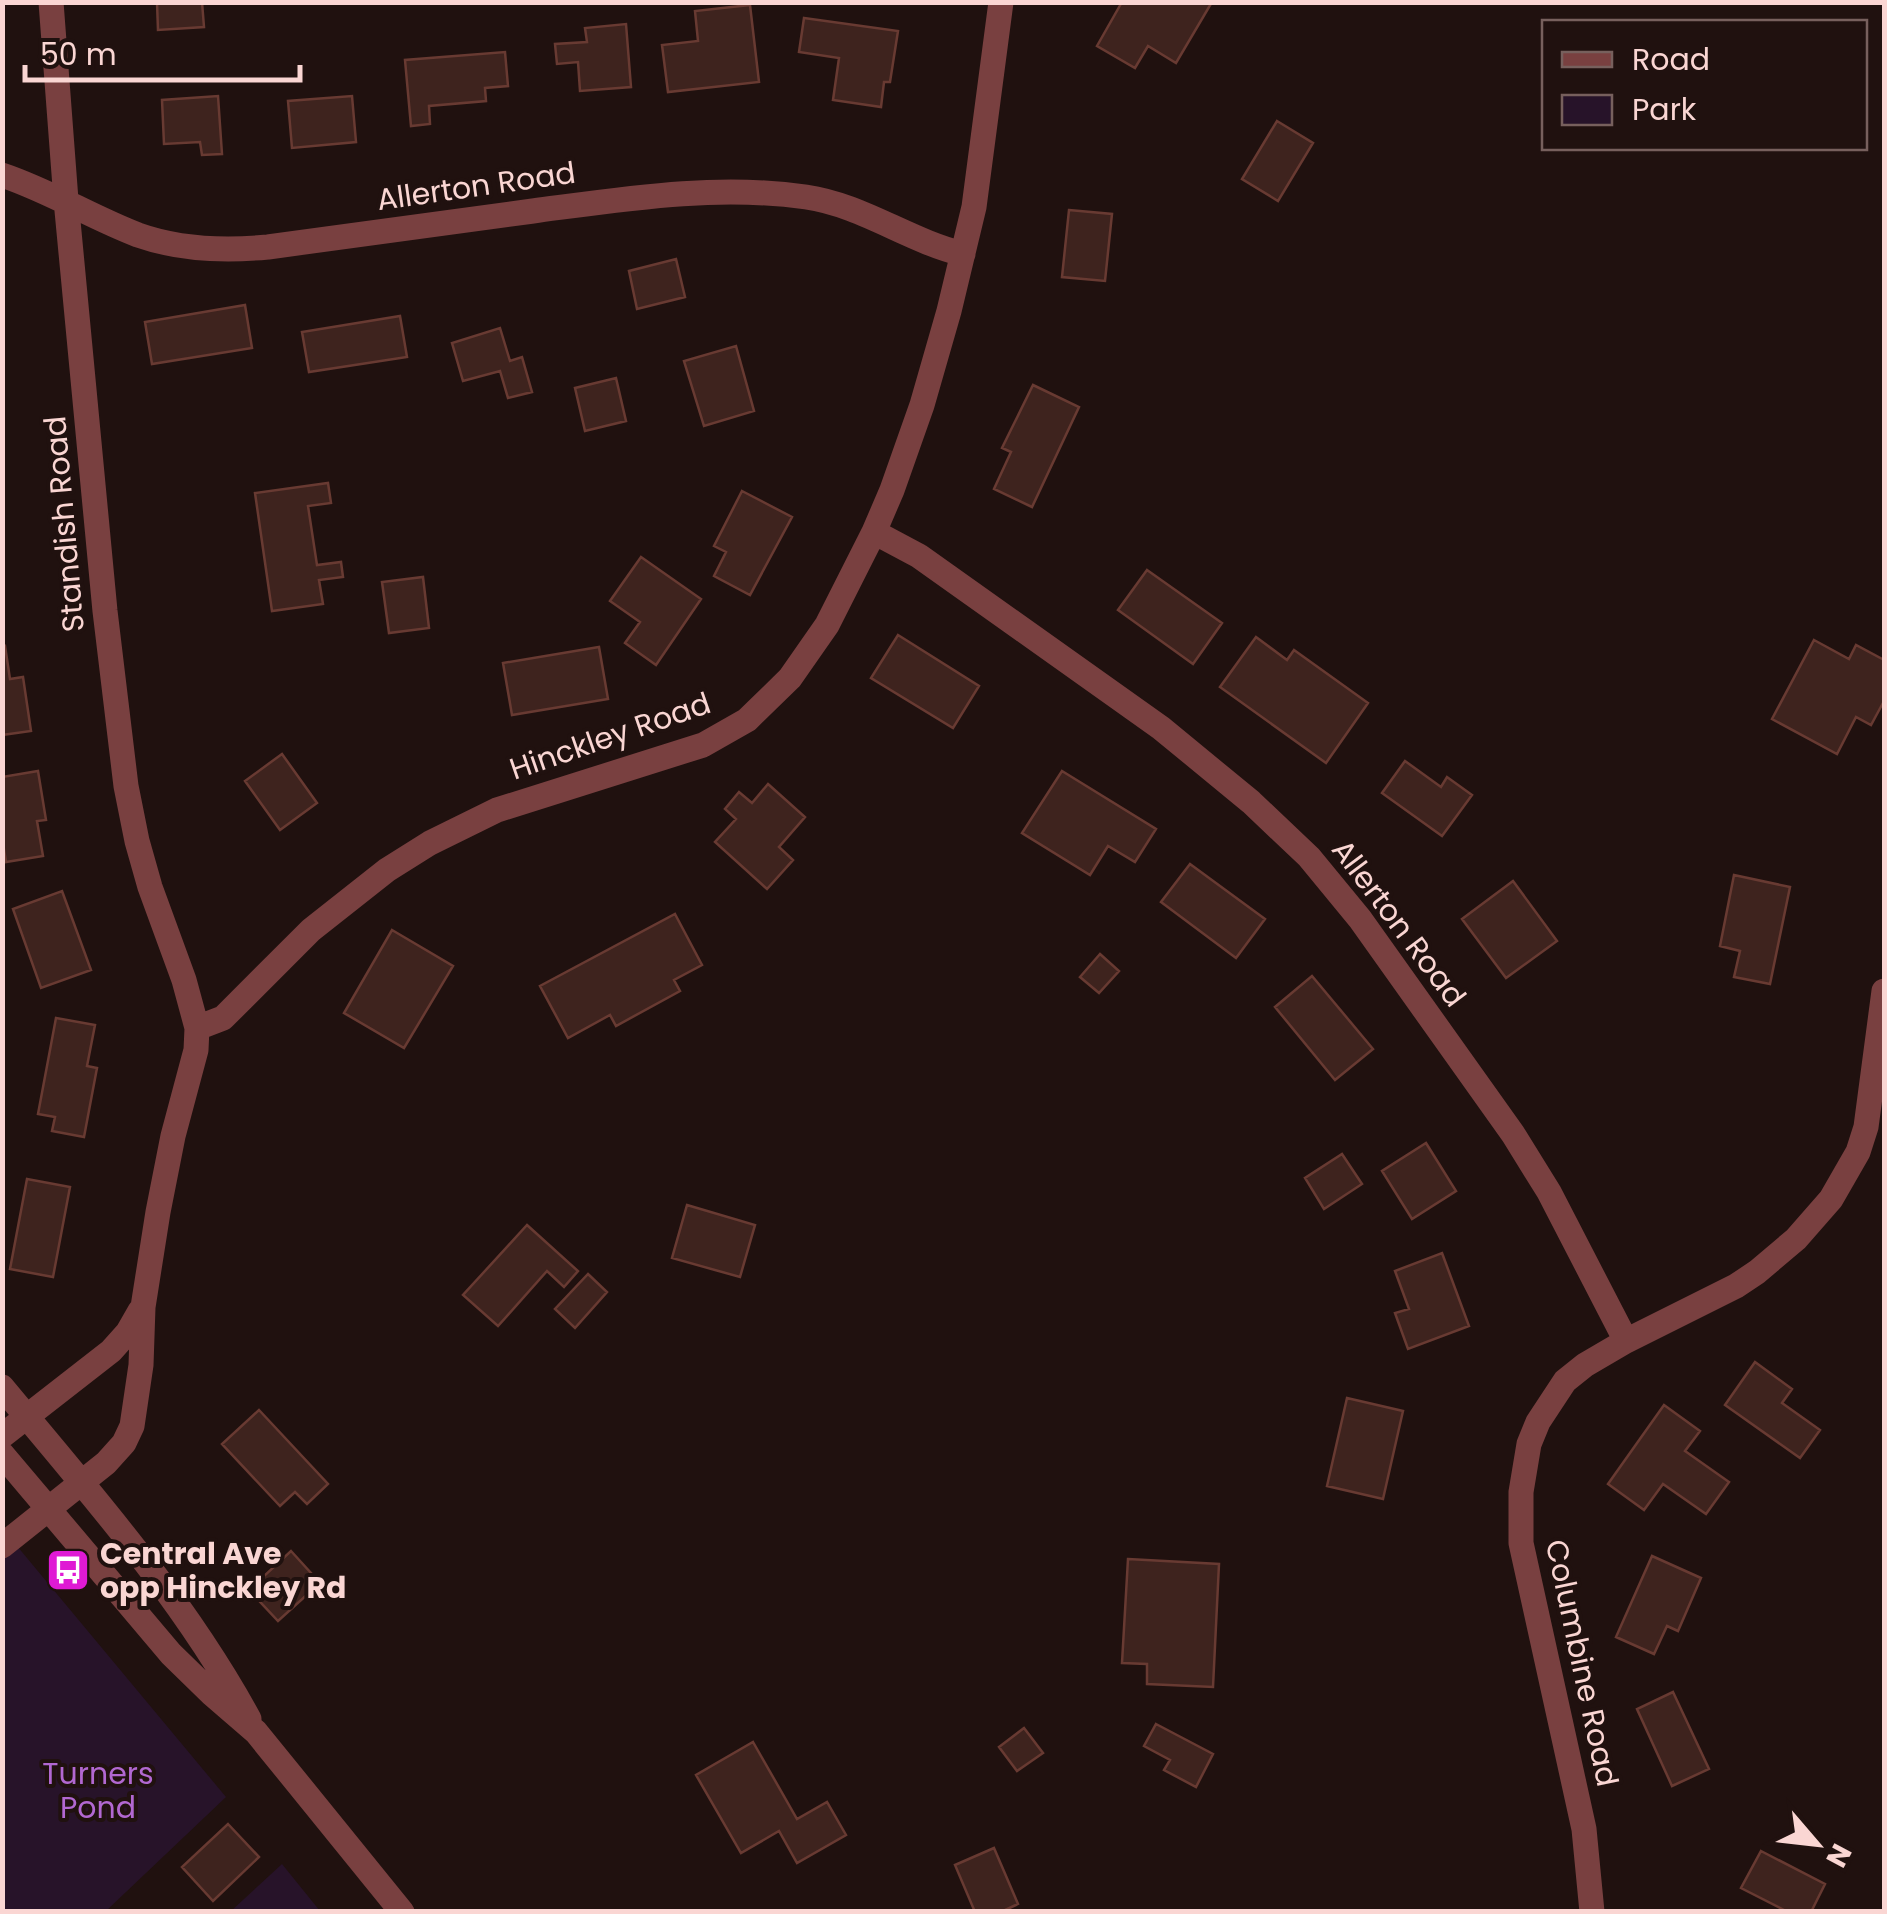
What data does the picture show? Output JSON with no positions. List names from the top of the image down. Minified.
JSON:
{"streets":{"street":["Allerton Road","Standish Road","Hinckley Road","Columbine Road"]},"crossings":[["Allerton Road","Standish Road"],["Allerton Road","Hinckley Road"],["Allerton Road","Columbine Road"],["Standish Road","Hinckley Road"]],"parks":["Turners Pond"],"places":{"bus stop":["Central Ave opp Hinckley Rd"]},"legend":["Road","Park"],"scale_bar":"50 m","north":"bottom right"}
